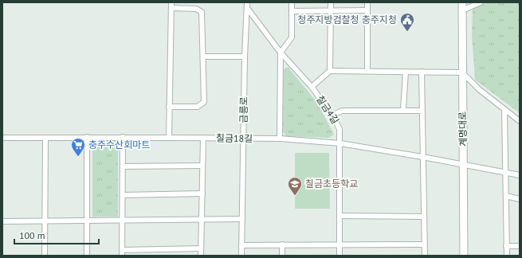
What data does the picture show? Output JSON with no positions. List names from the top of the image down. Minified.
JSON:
{"streets":{"street":["금릉로","칠금4길","계명대로","칠금18길"]},"crossings":[["금릉로","칠금4길"],["금릉로","칠금18길"],["칠금4길","칠금18길"],["계명대로","칠금18길"]],"places":{"public building":["청주지방검찰청 충주지청"],"supermarket":["충주수산회마트"],"school or university":["칠금초등학교"]},"scale_bar":"100 m"}
